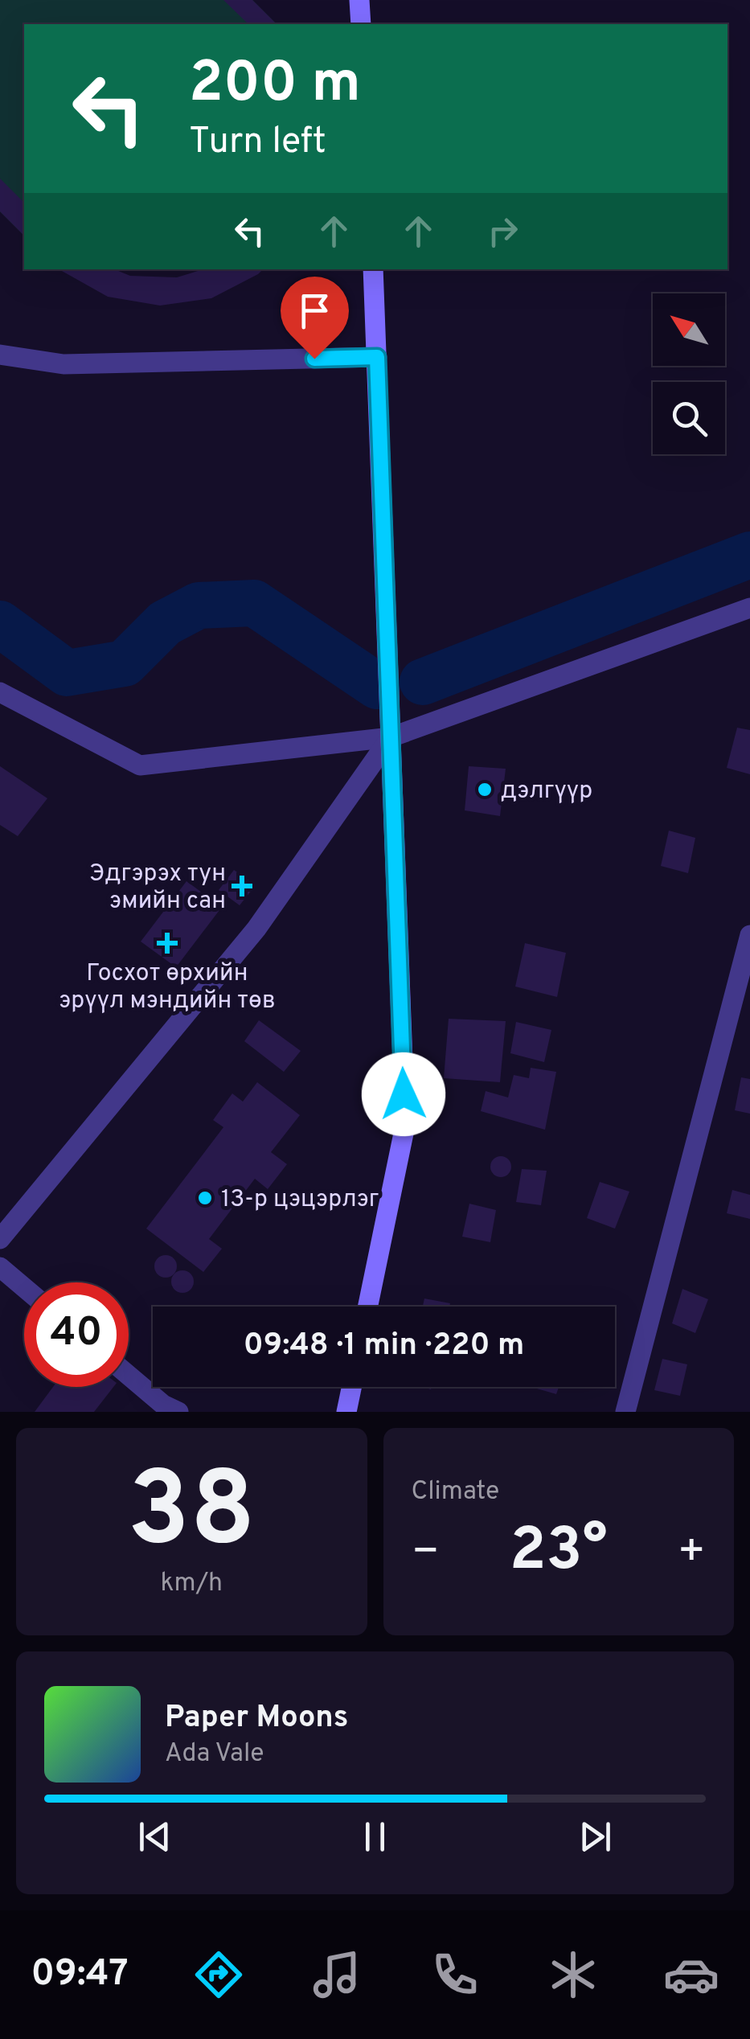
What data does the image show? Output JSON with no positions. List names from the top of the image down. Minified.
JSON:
{"places":{"other":["дэлгүүр","13-р цэцэрлэг"],"health":["Эдгэрэх тун эмийн сан","Госхот өрхийн эрүүл мэндийн төв"]},"north":"top left","page":{"turn":["200 m","Turn left"],"limit":"40","trip":"09:48 · 1 min · 220 m","tile":[["38","km/h"],"Climate"],"heat":["−","23°","+"],"song":["Paper Moons","Ada Vale"],"tabs":"09:47"}}
